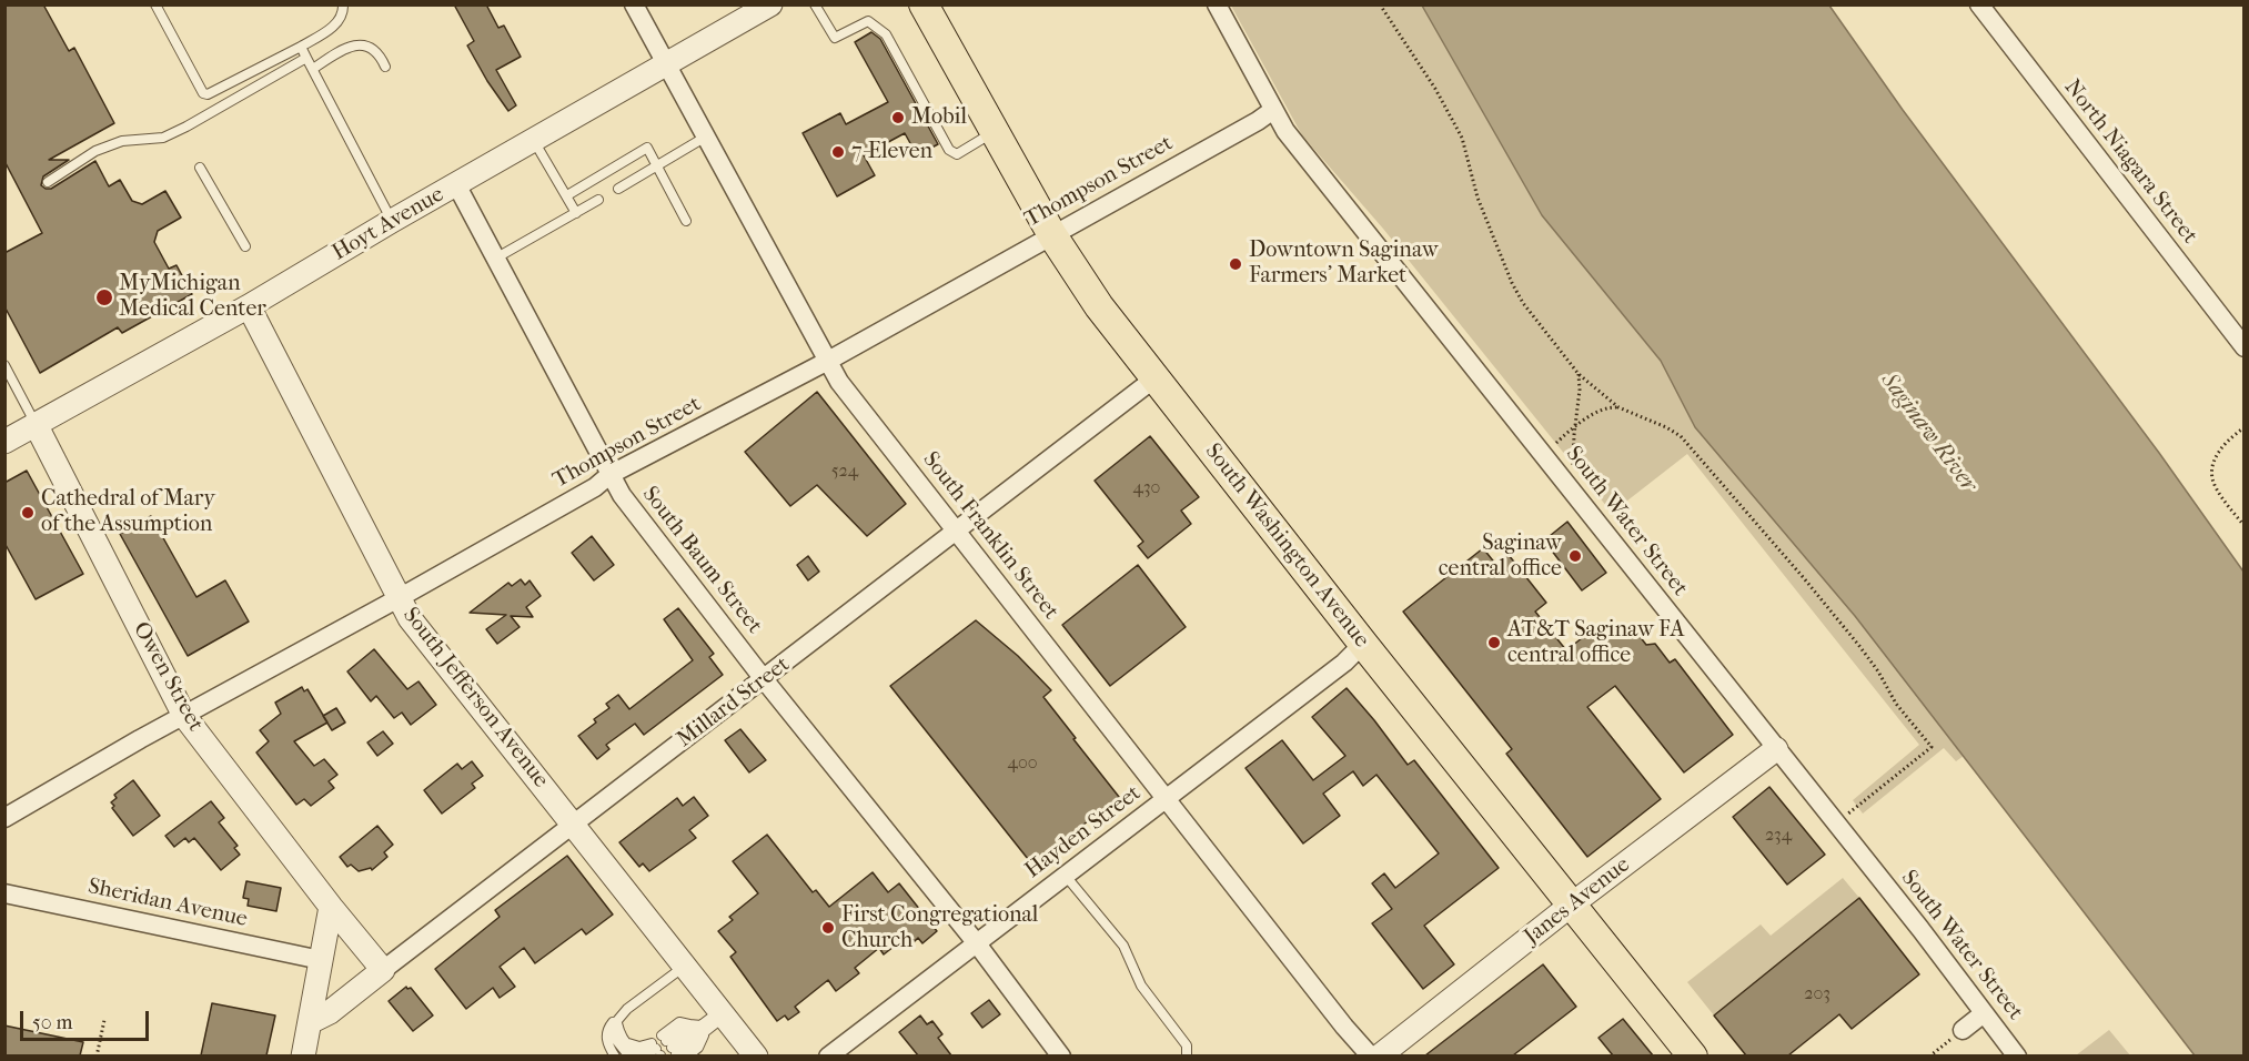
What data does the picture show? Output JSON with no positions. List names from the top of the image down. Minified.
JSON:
{"streets":{"main road":["South Washington Avenue"],"street":["North Niagara Street","Thompson Street","Hoyt Avenue","South Water Street","South Franklin Street","South Baum Street","Owen Street","South Jefferson Avenue","Millard Street","Hayden Street","Janes Avenue","Sheridan Avenue"]},"crossings":[["Thompson Street","South Water Street"],["Thompson Street","South Franklin Street"],["Thompson Street","South Washington Avenue"],["Thompson Street","South Baum Street"],["Thompson Street","Owen Street"],["Thompson Street","South Jefferson Avenue"],["Hoyt Avenue","South Franklin Street"],["Hoyt Avenue","South Baum Street"],["Hoyt Avenue","Owen Street"],["Hoyt Avenue","South Jefferson Avenue"],["South Water Street","Janes Avenue"],["South Franklin Street","Millard Street"],["South Franklin Street","Hayden Street"],["South Washington Avenue","Millard Street"],["South Washington Avenue","Hayden Street"],["South Washington Avenue","Janes Avenue"],["South Baum Street","Millard Street"],["South Baum Street","Hayden Street"],["Owen Street","Millard Street"],["South Jefferson Avenue","Millard Street"]],"water":["Saginaw River"],"places":["Mobil","7-Eleven","Downtown Saginaw Farmers' Market","MyMichigan Medical Center","Cathedral of Mary of the Assumption","Saginaw central office","AT&T Saginaw FA central office","First Congregational Church"],"house_numbers":["524","430","400","234","203"],"scale_bar":"50 m"}
